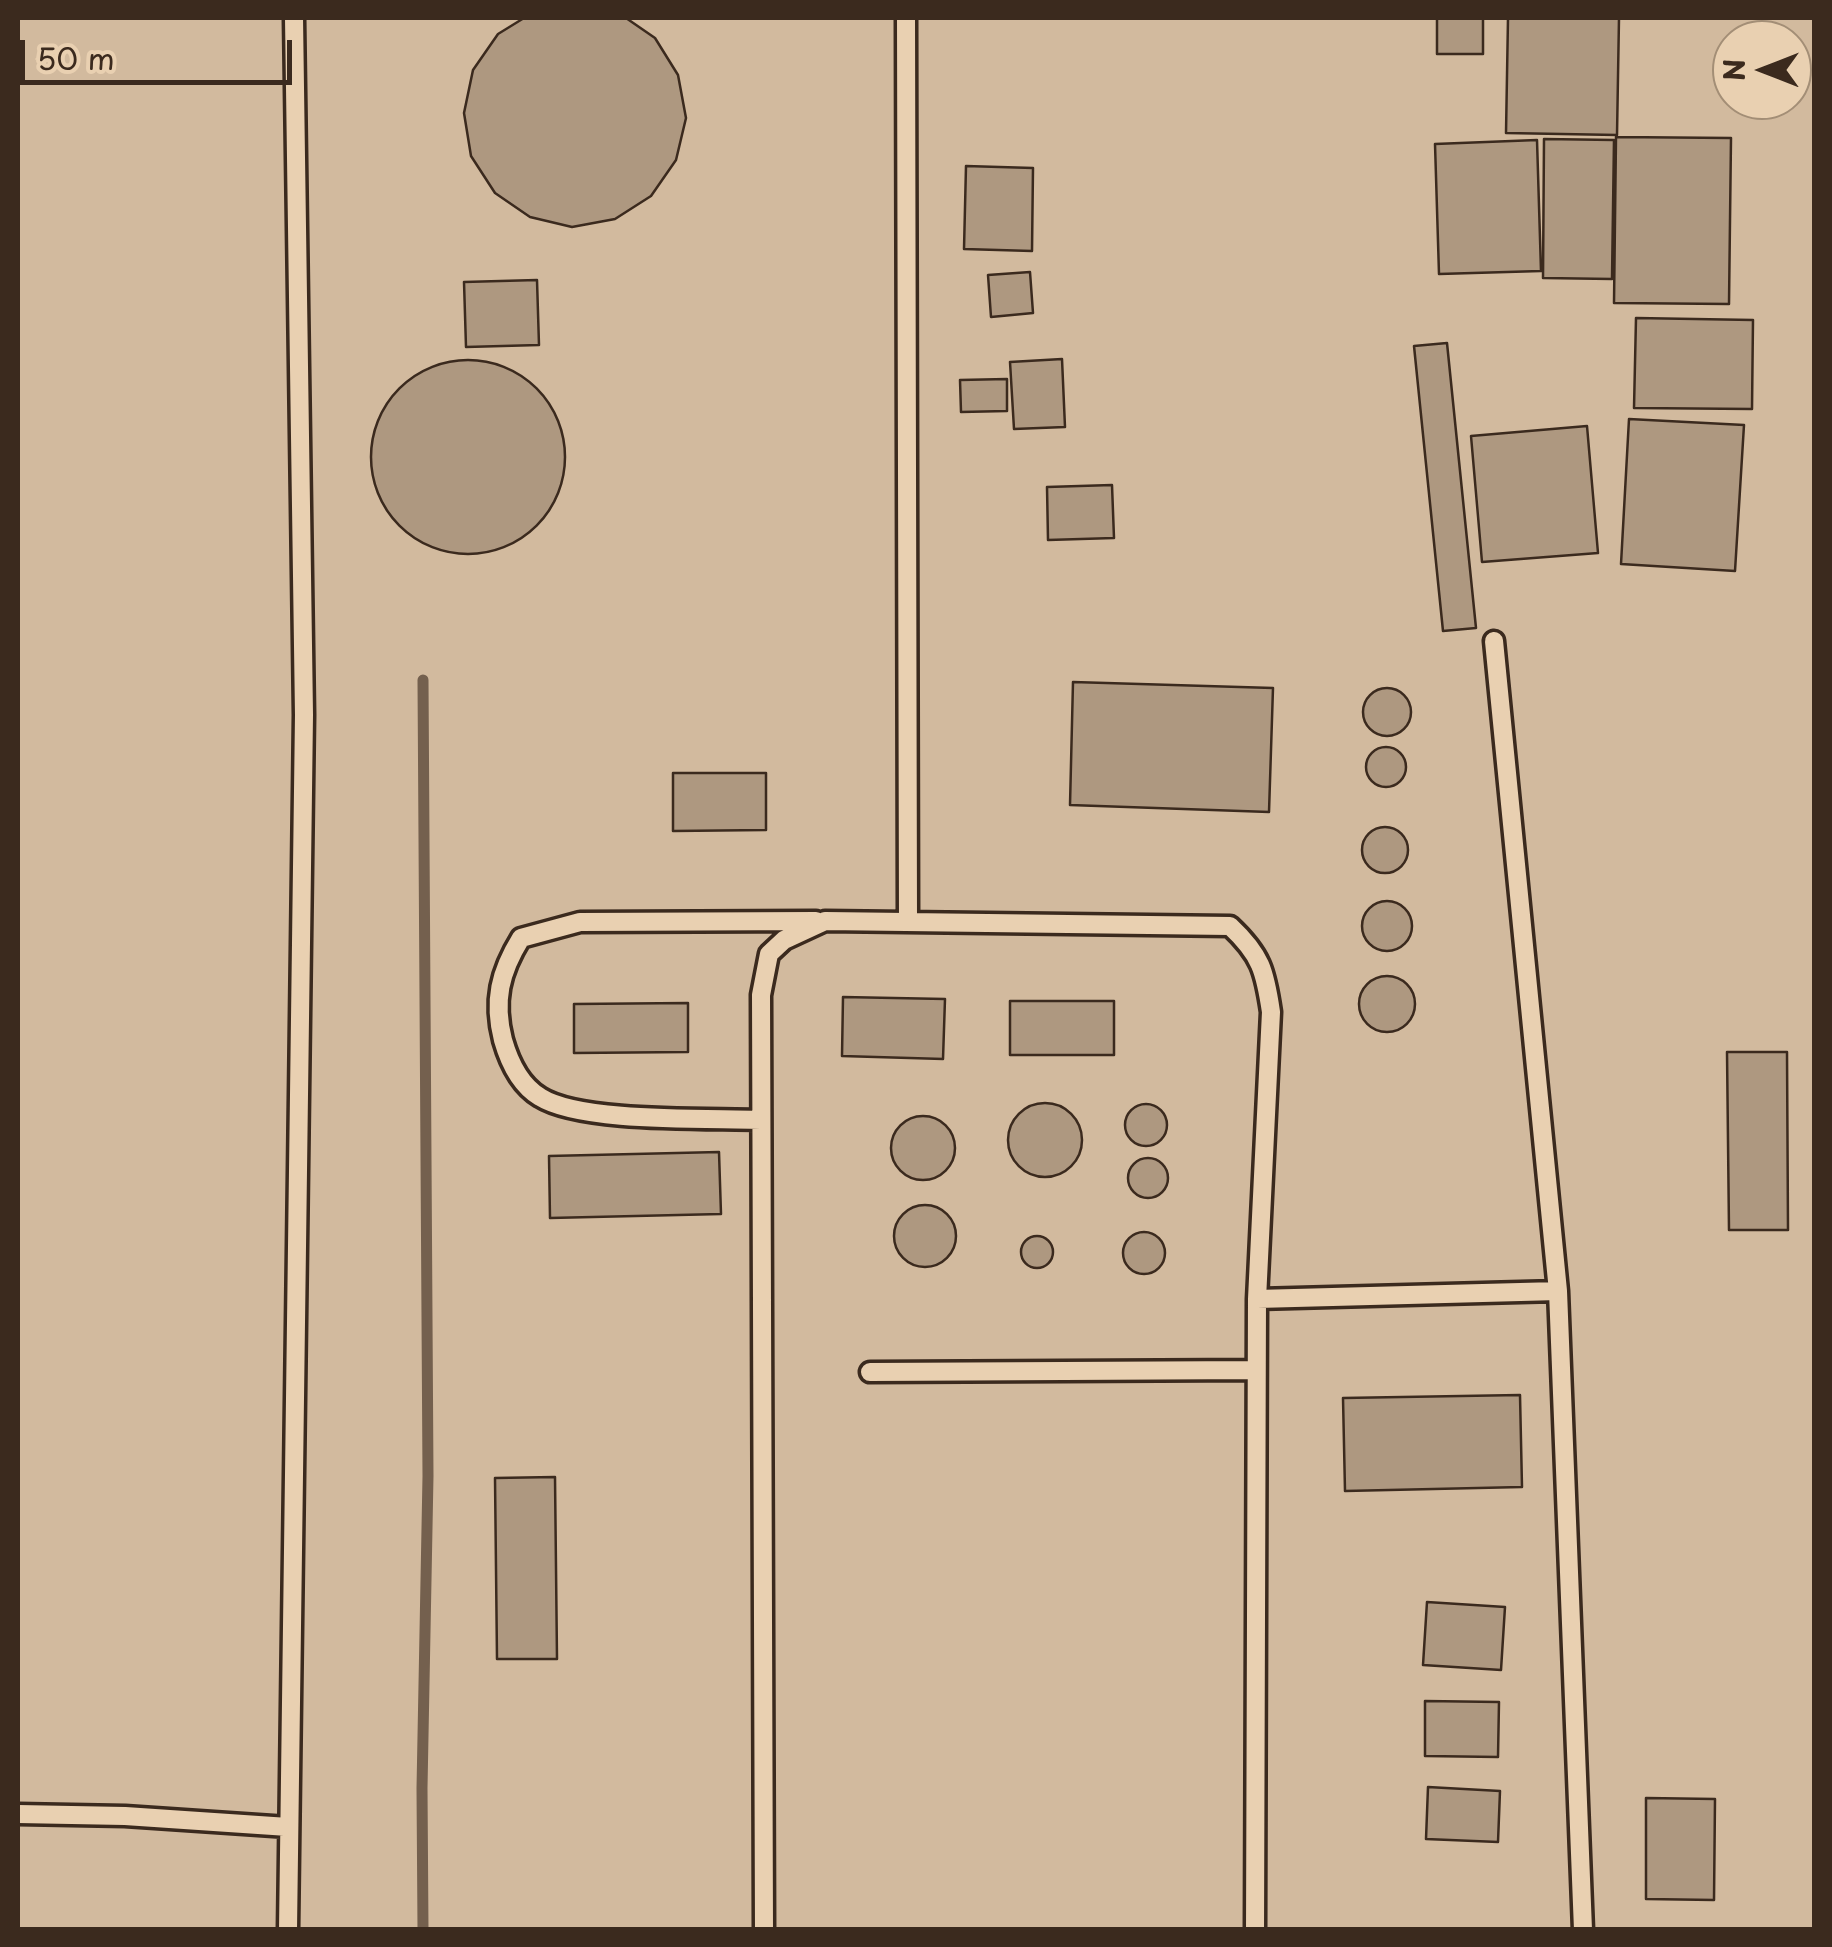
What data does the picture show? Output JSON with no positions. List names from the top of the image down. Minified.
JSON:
{"scale_bar":"50 m","north":"left"}
